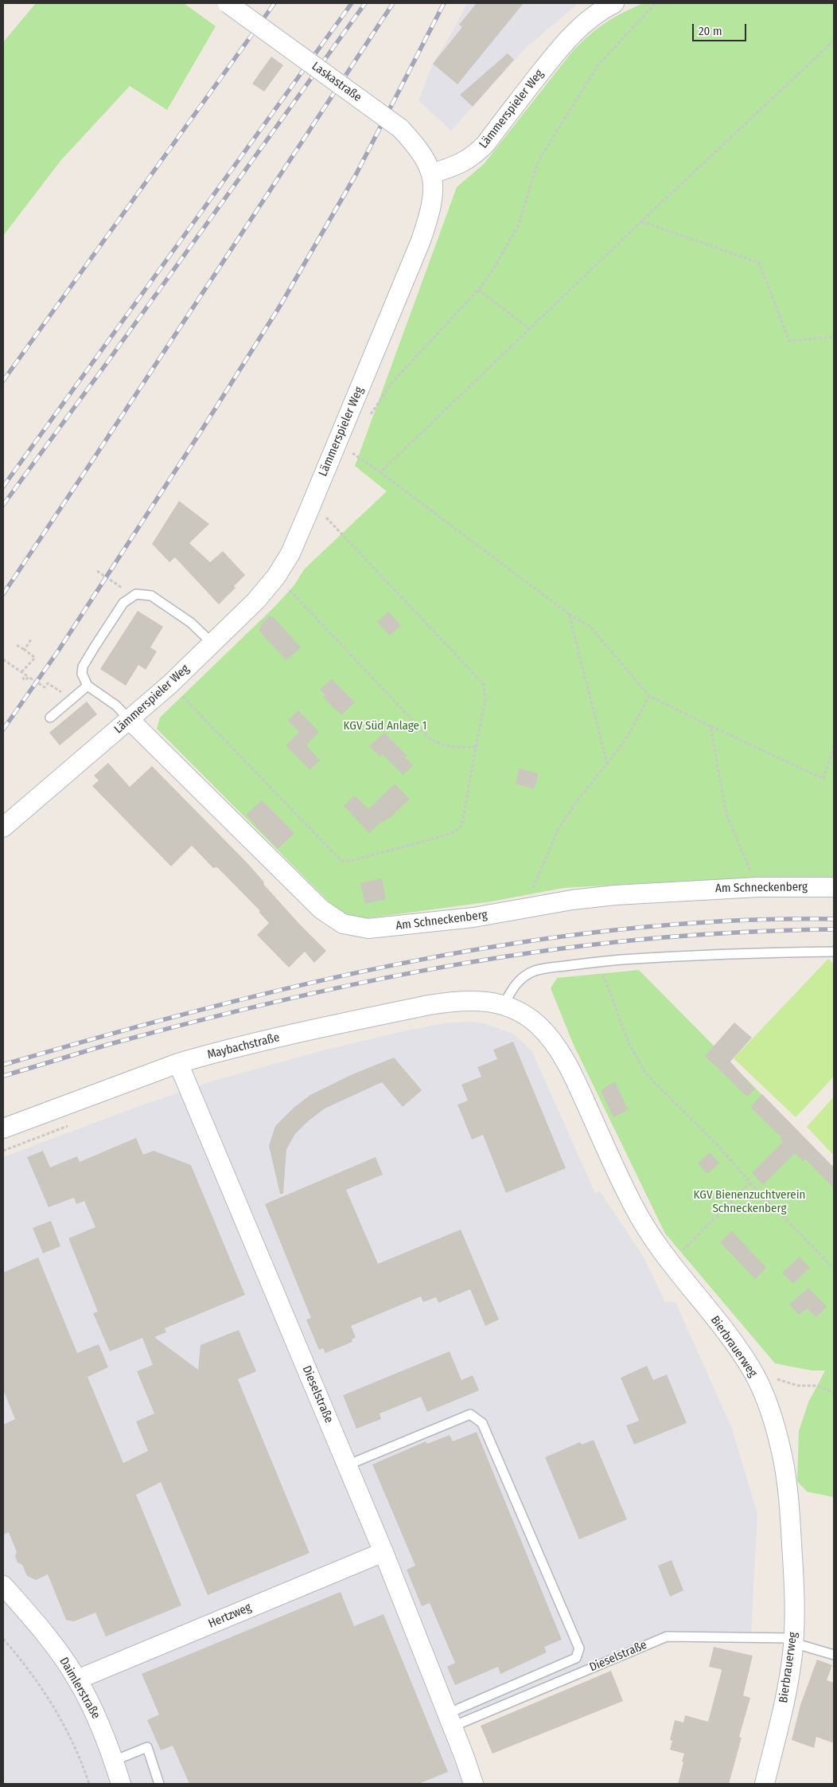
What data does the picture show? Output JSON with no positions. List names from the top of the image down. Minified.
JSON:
{"streets":{"street":["Laskastraße","Lämmerspieler Weg","Am Schneckenberg","Maybachstraße","Bierbrauerweg","Dieselstraße","Hertzweg","Daimlerstraße"]},"crossings":[["Laskastraße","Lämmerspieler Weg"],["Lämmerspieler Weg","Am Schneckenberg"],["Maybachstraße","Bierbrauerweg"],["Maybachstraße","Dieselstraße"],["Bierbrauerweg","Dieselstraße"],["Dieselstraße","Hertzweg"],["Hertzweg","Daimlerstraße"]],"parks":["KGV Süd Anlage 1","KGV Bienenzuchtverein Schneckenberg"],"scale_bar":"20 m"}
